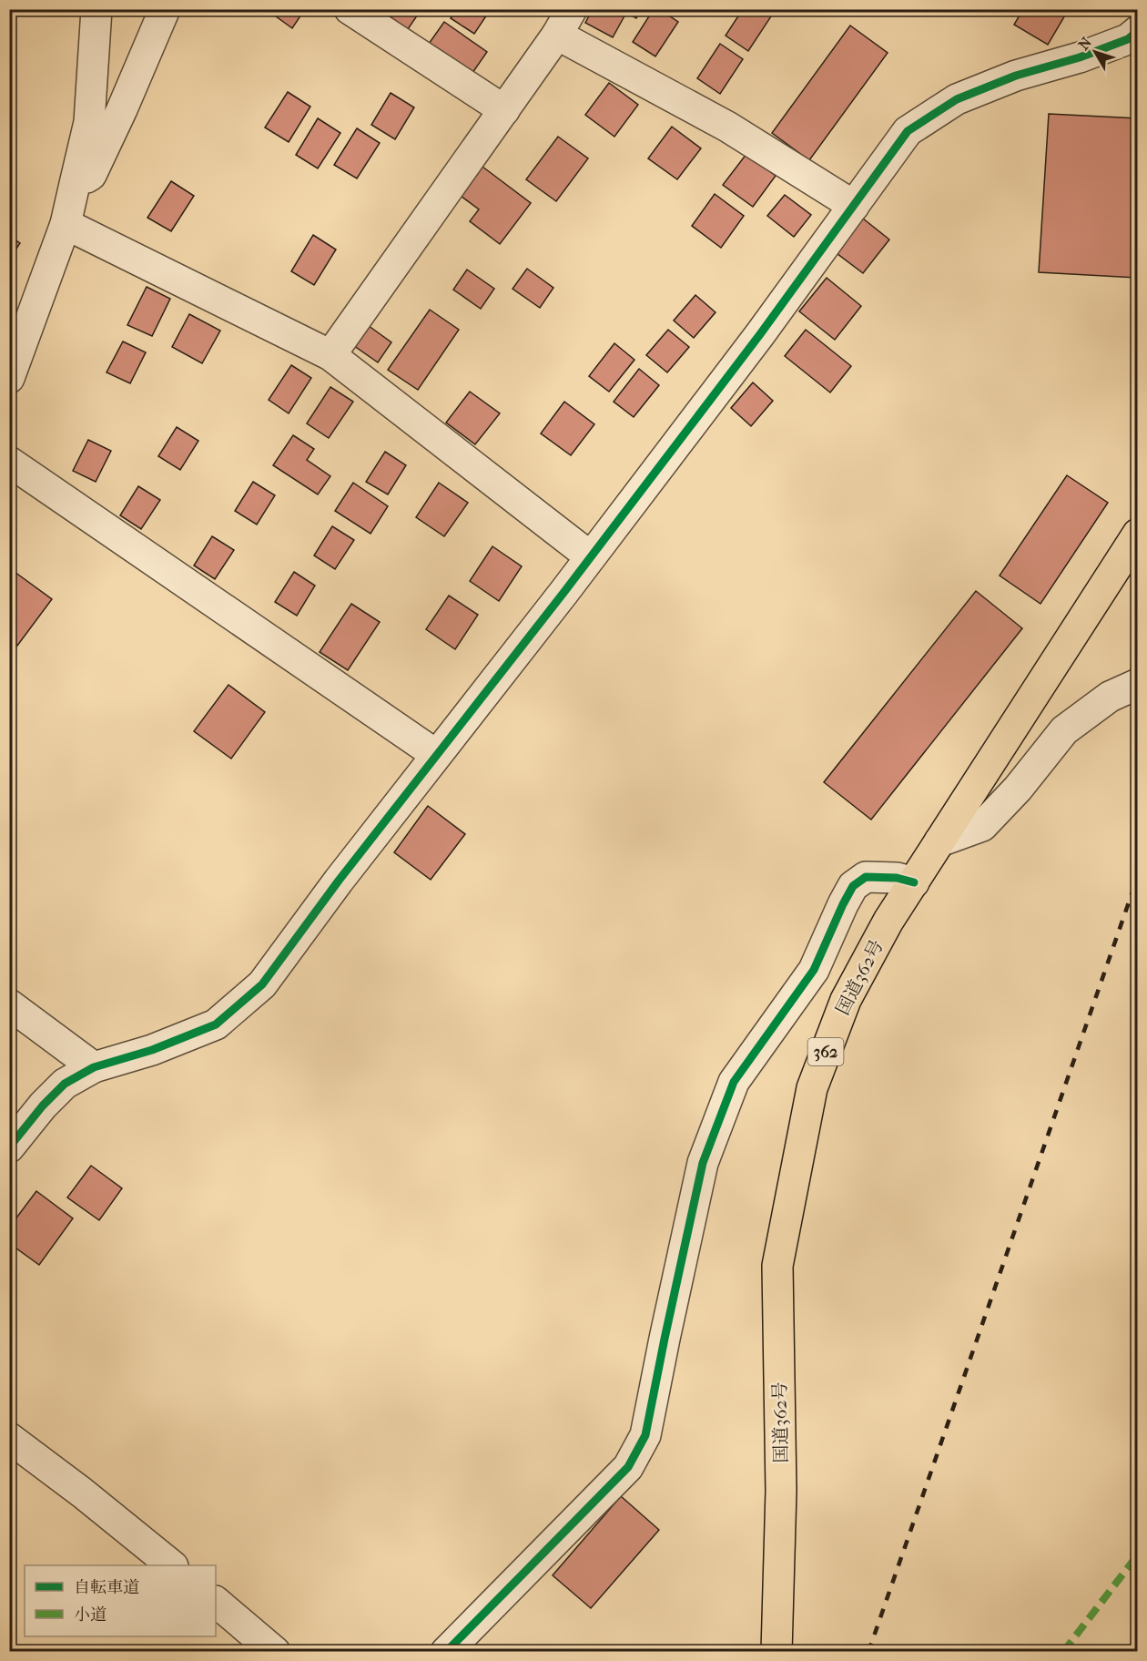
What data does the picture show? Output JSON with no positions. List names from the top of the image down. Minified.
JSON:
{"streets":{"highway":["国道362号","362"]},"legend":["自転車道","小道"],"north":"top left"}
